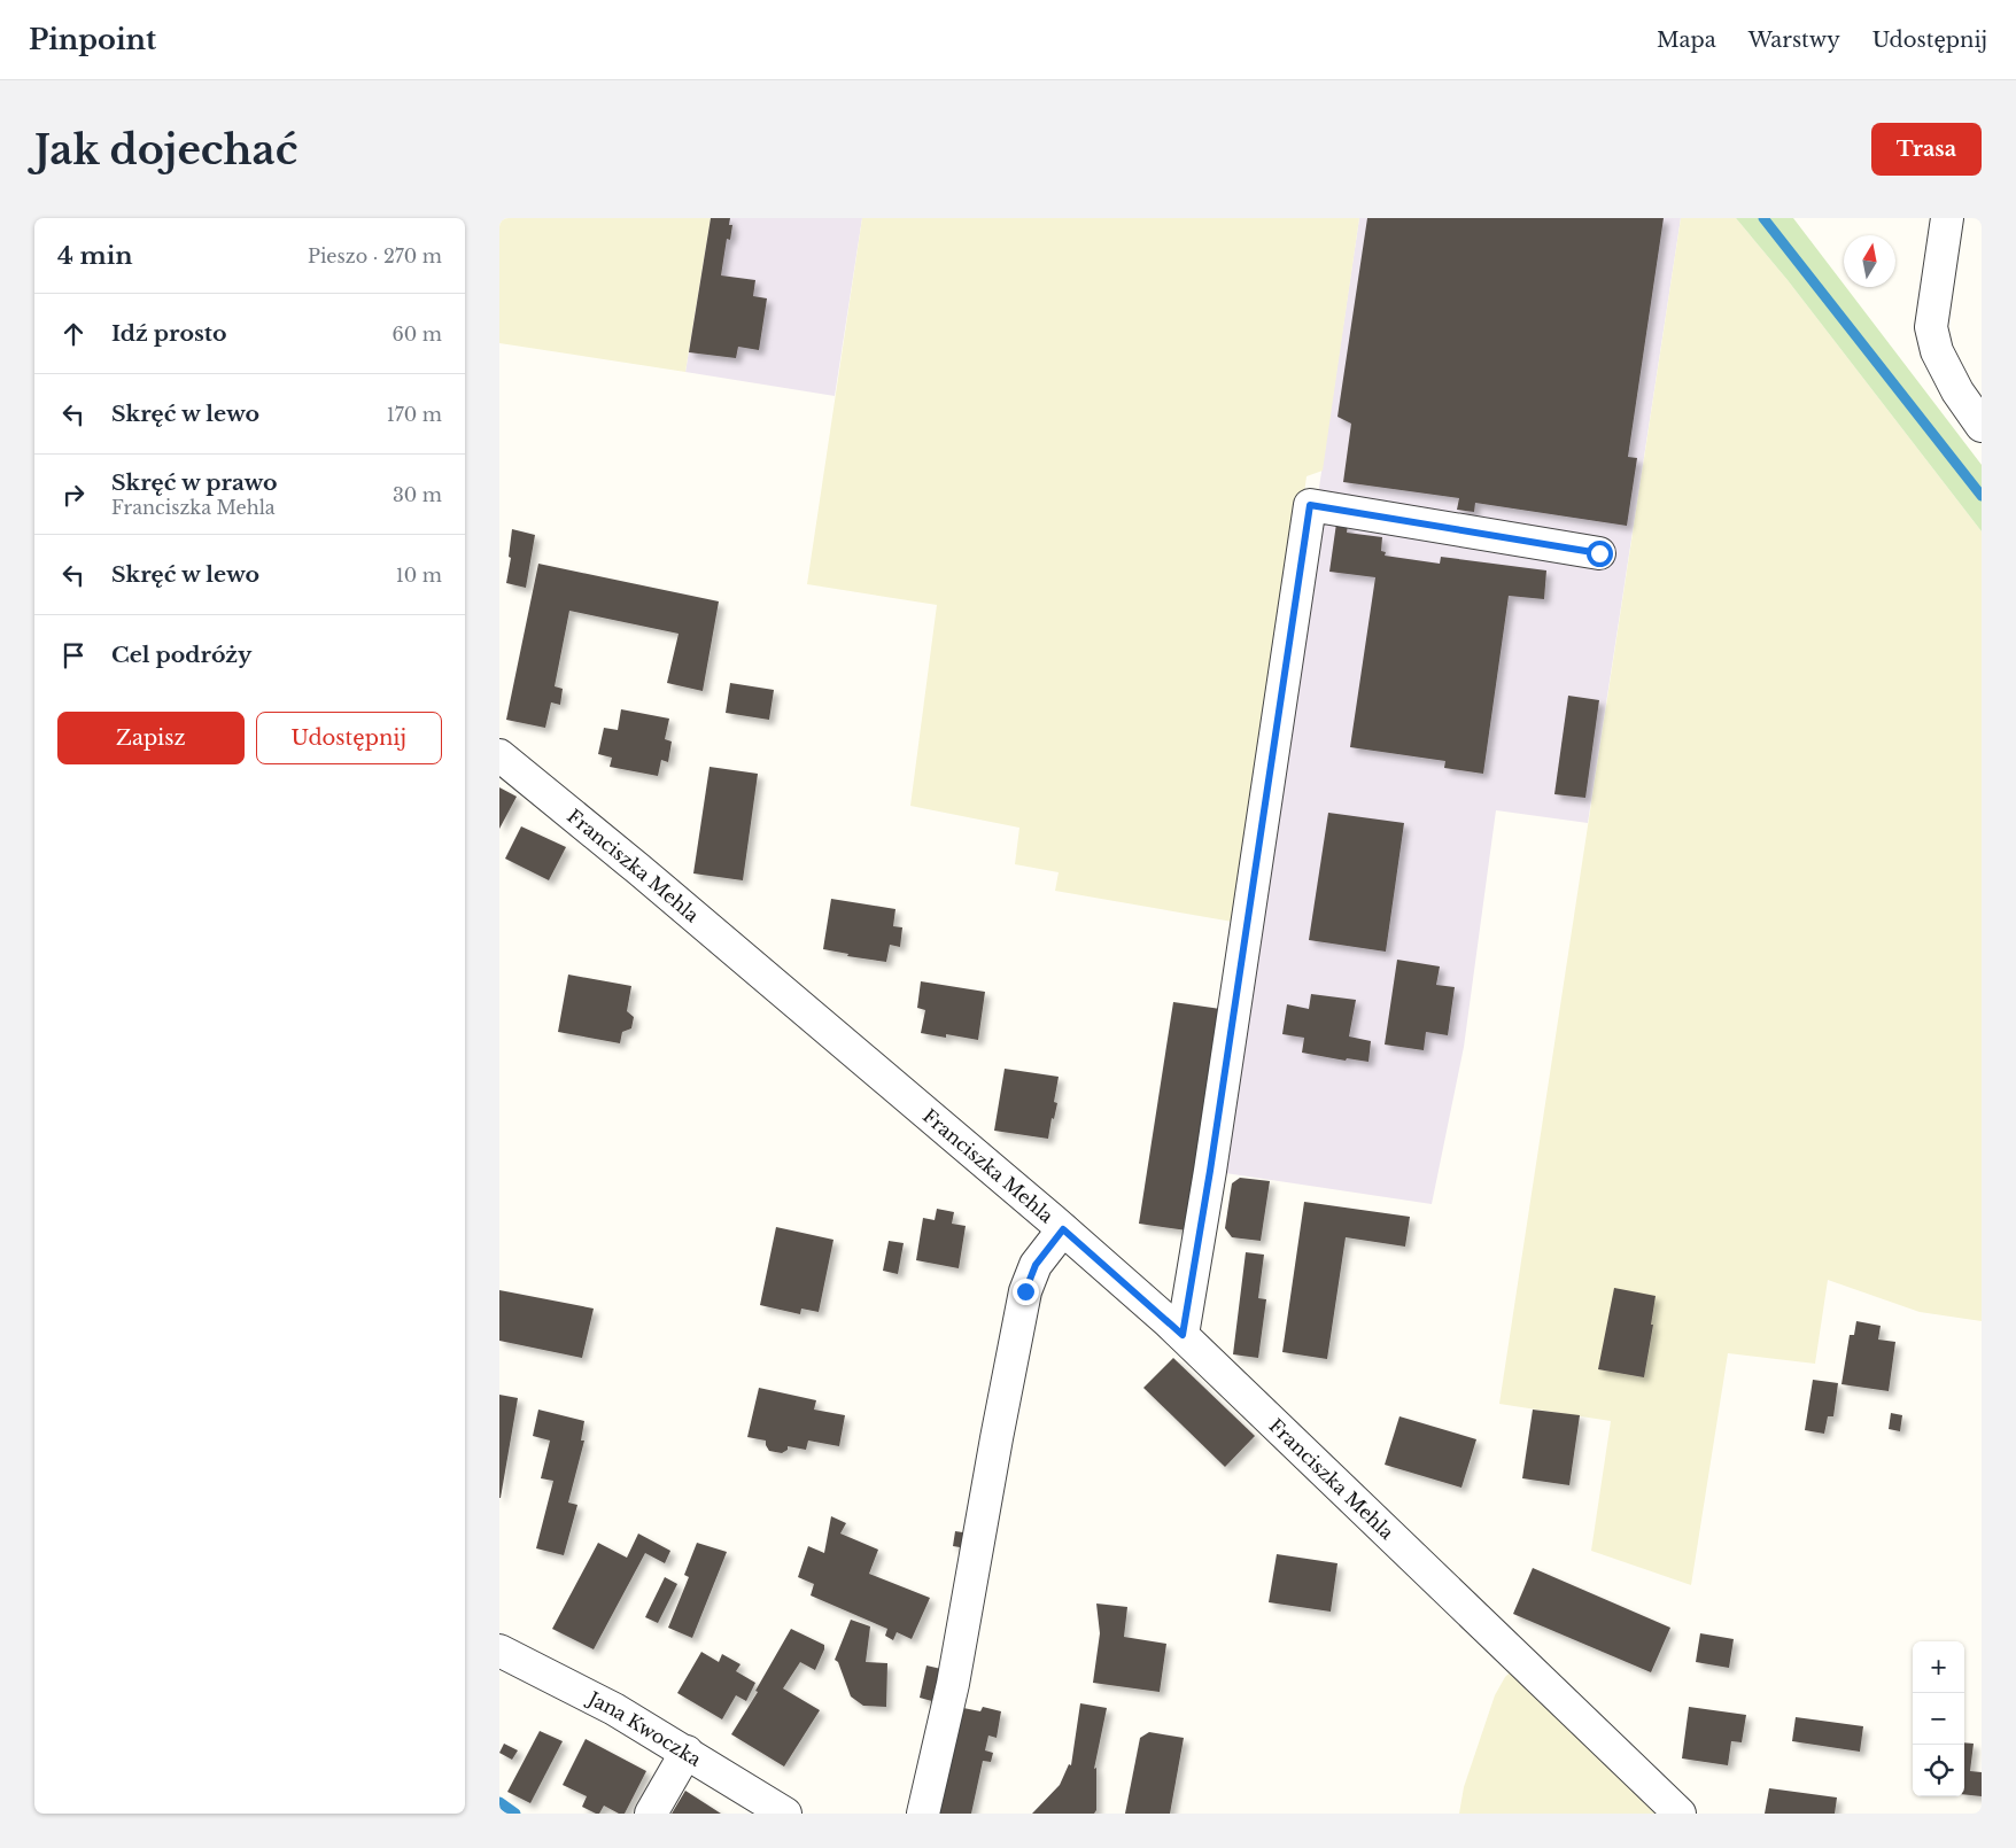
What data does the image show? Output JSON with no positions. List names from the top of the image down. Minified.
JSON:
{"streets":{"street":["Franciszka Mehla","Jana Kwoczka"]},"north":"top","page":{"header":"Pinpoint","nav":["Mapa","Warstwy","Udostępnij"],"buttons":["Trasa",["Zapisz","Udostępnij"]],"title":"Jak dojechać","heading":["4 min","Pieszo · 270 m"],"list":[["Idź prosto","60 m"],["Skręć w lewo","170 m"],["Skręć w prawo","Franciszka Mehla","30 m"],["Skręć w lewo","10 m"],"Cel podróży"],"map_buttons":["+","−"]}}
